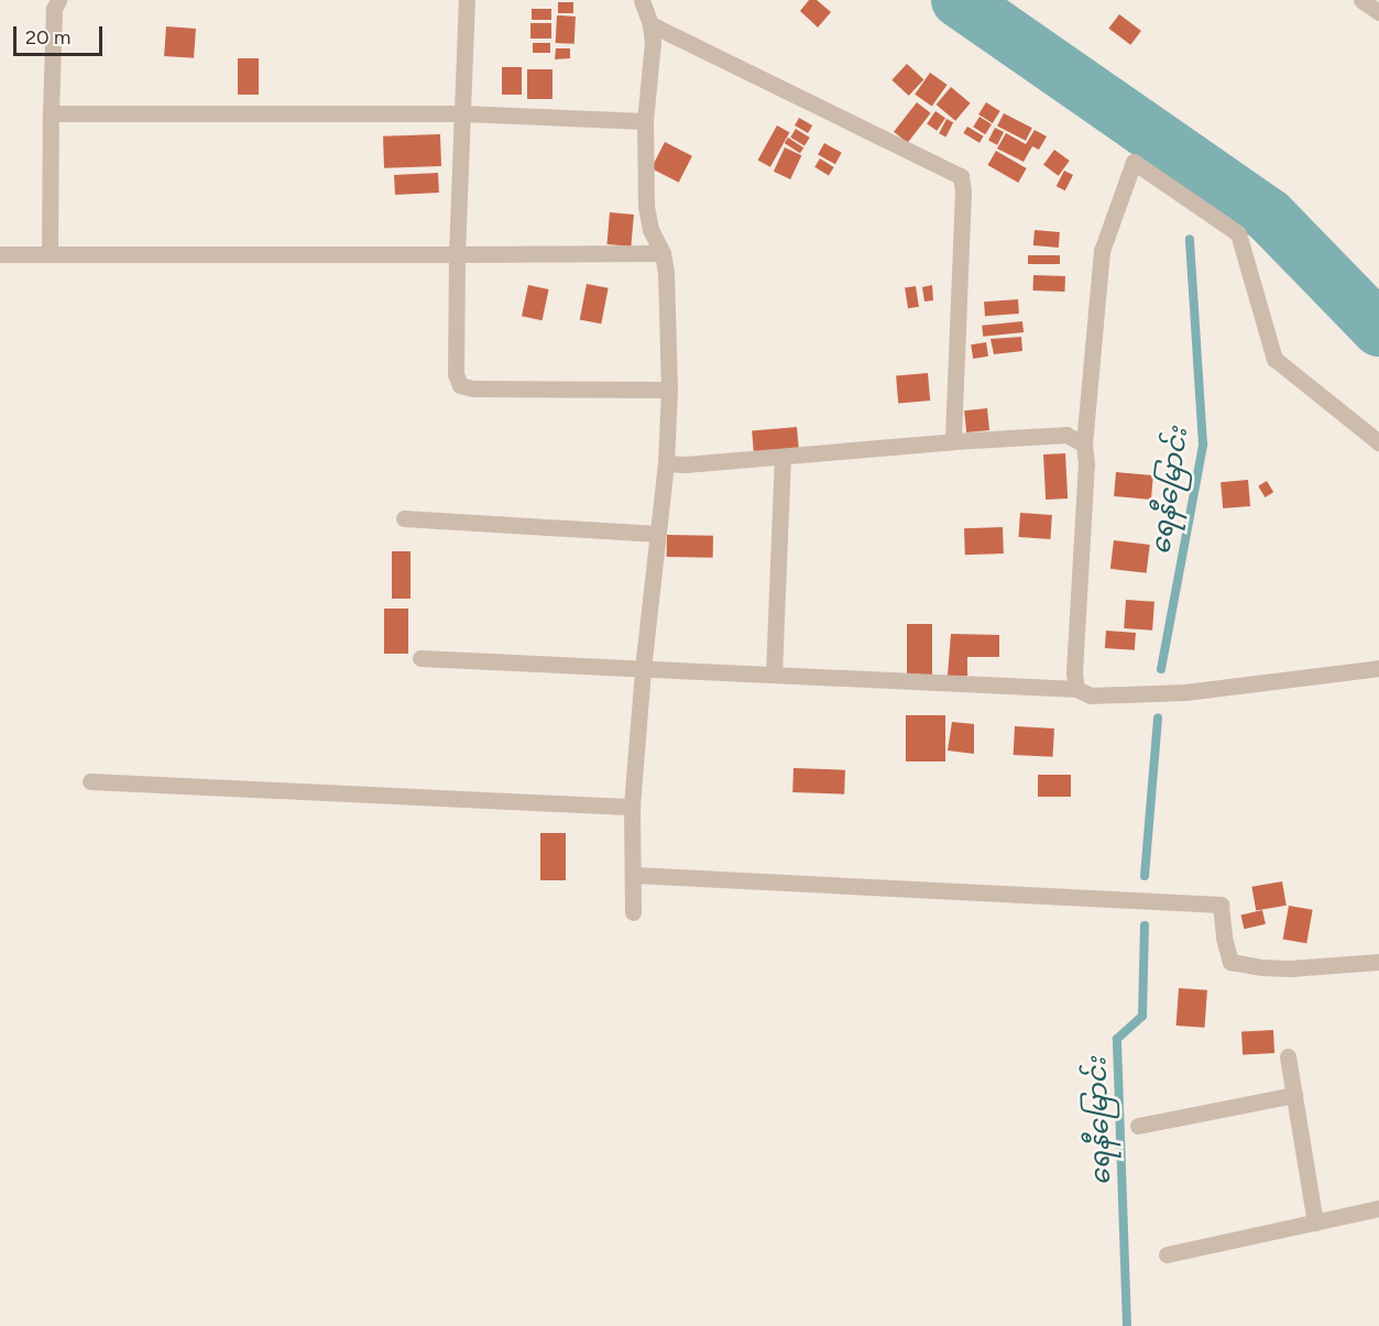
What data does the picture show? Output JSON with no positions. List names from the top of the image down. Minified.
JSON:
{"water":["ရေနီမြောင်း"],"scale_bar":"20 m"}
